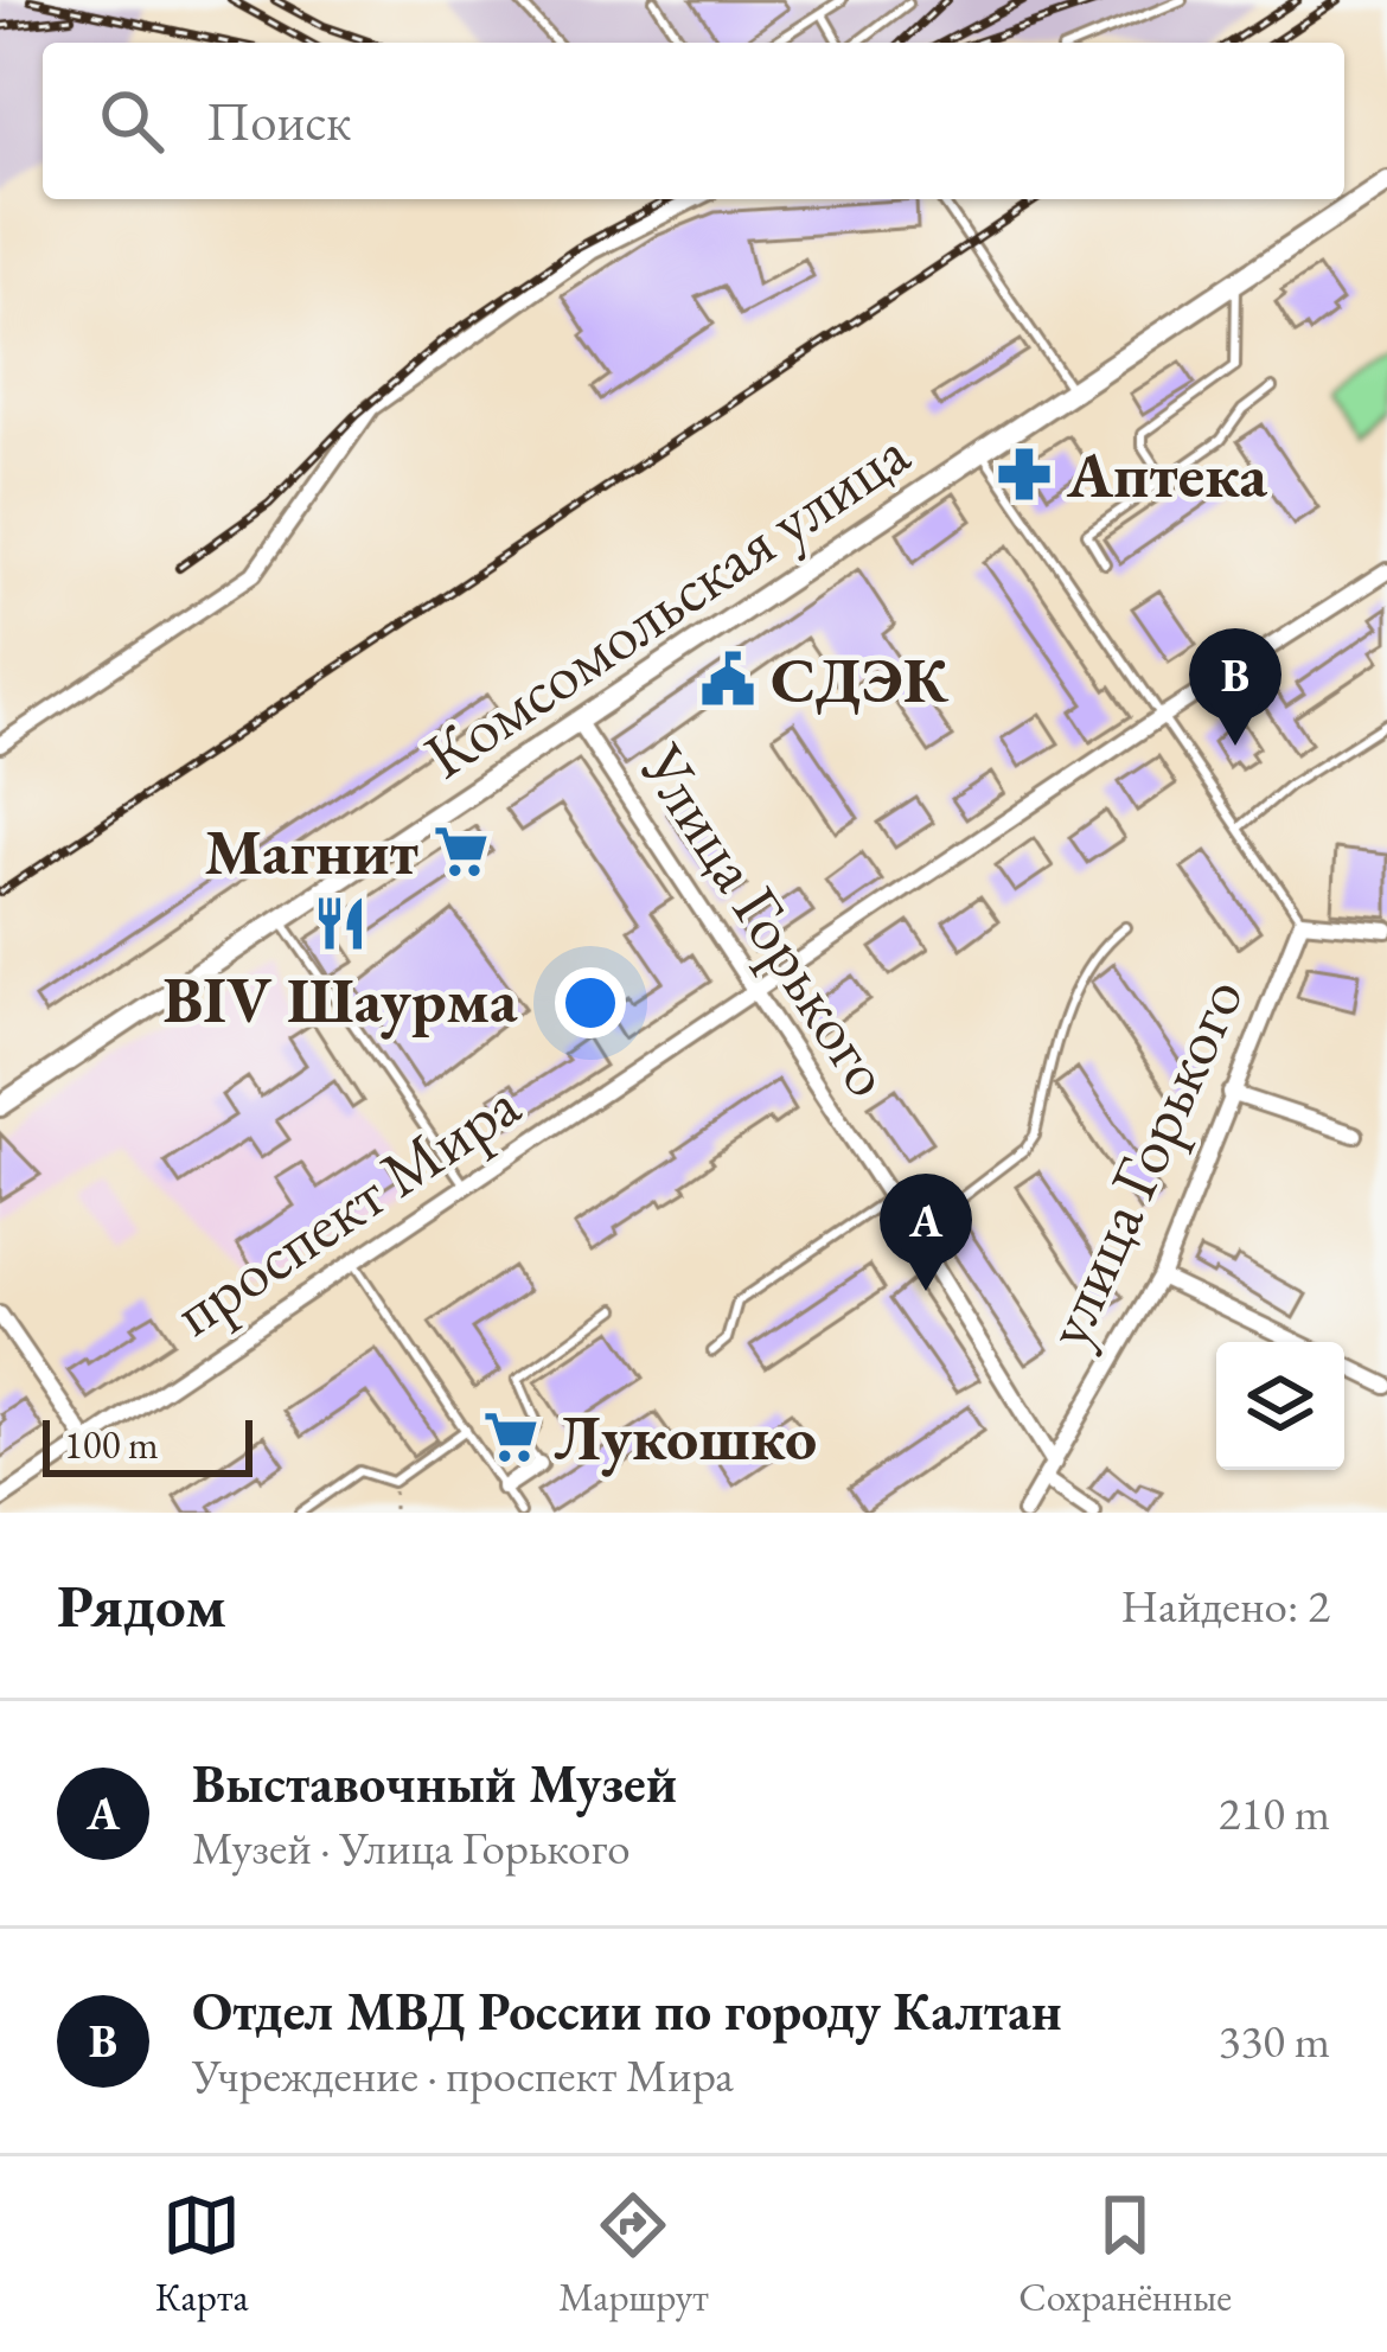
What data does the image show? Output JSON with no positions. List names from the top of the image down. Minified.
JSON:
{"streets":{"street":["Комсомольская улица","Улица Горького","улица Горького","проспект Мира"]},"crossings":[["Комсомольская улица","Улица Горького"],["Улица Горького","улица Горького"],["Улица Горького","проспект Мира"]],"places":{"pharmacy":["Аптека"],"public building":["СДЭК"],"supermarket":["Магнит","Лукошко"],"restaurant":["BIV Шаурма"]},"scale_bar":"100 m","page":{"search":"Поиск","pins":["B","A"],"scale":"100 m","heading":["Рядом","Найдено: 2"],"list":[{"mark":"A","name":"Выставочный Музей","note":"Музей · Улица Горького","value":"210 m"},{"mark":"B","name":"Отдел МВД России по городу Калтан","note":"Учреждение · проспект Мира","value":"330 m"}],"nav":["Карта","Маршрут","Сохранённые"]}}
